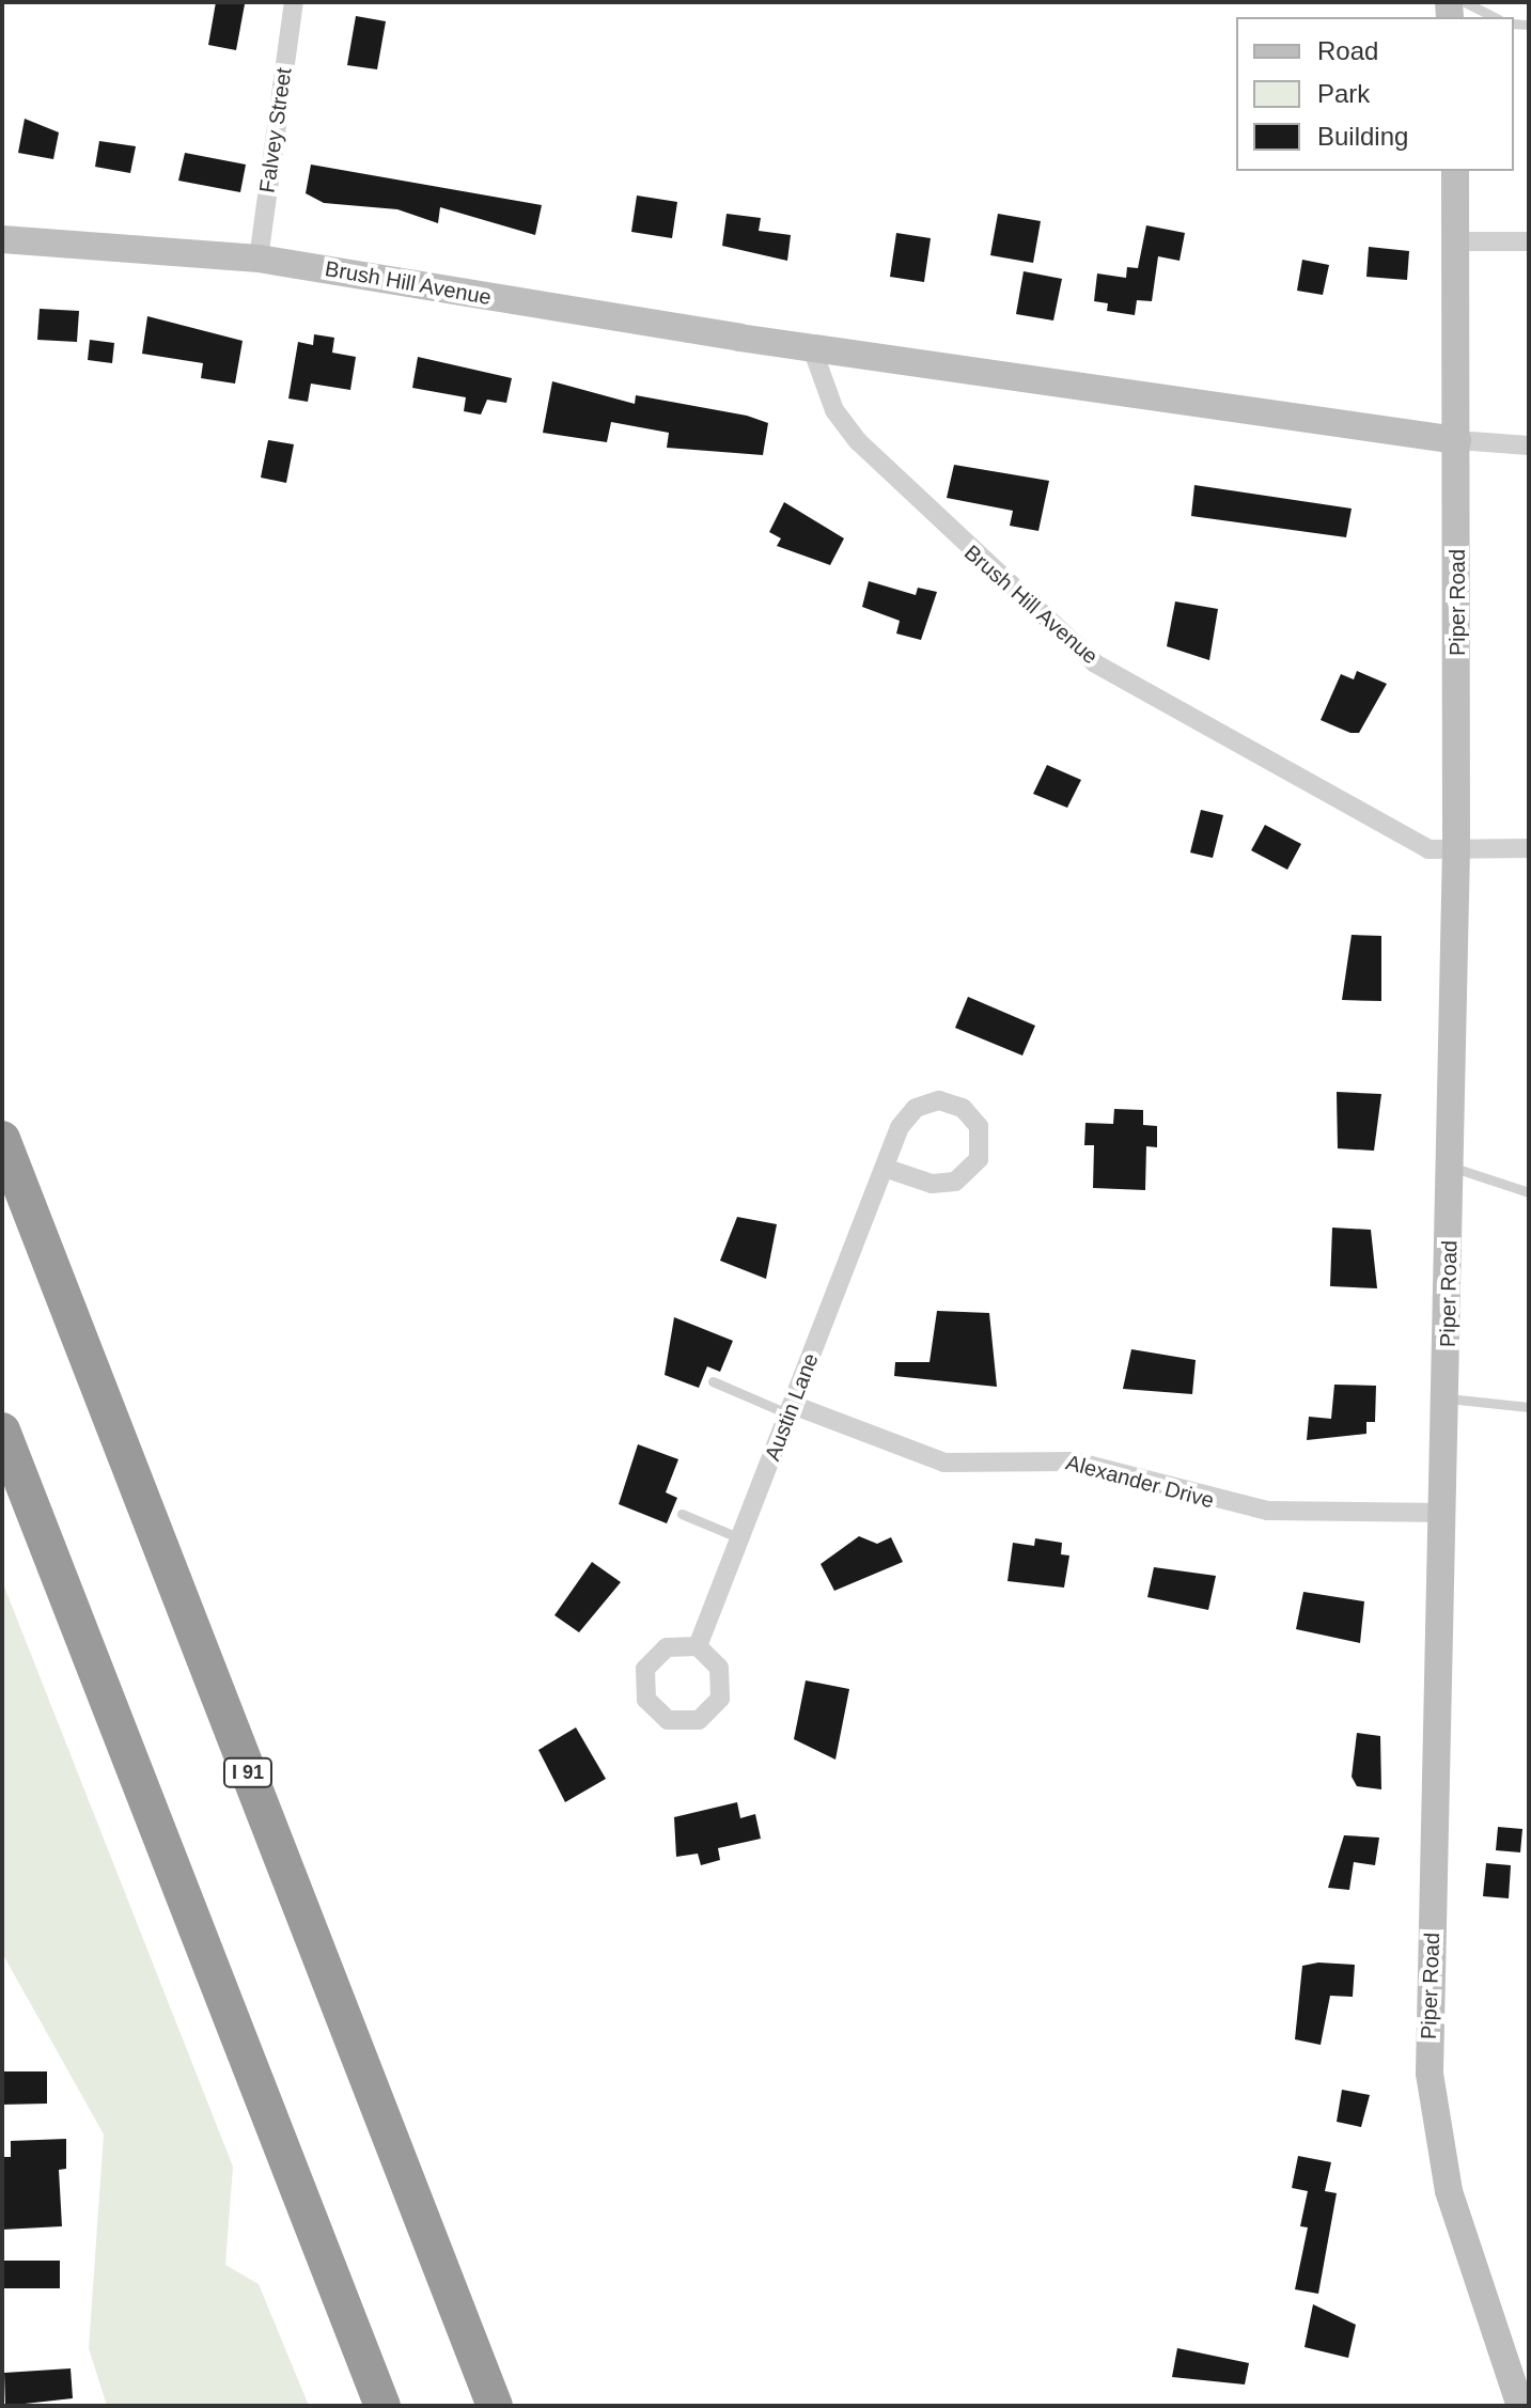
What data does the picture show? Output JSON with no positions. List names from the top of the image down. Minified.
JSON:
{"streets":{"highway":["I 91"],"street":["Falvey Street","Brush Hill Avenue","Piper Road","Austin Lane","Alexander Drive"]},"crossings":[["Falvey Street","Brush Hill Avenue"],["Brush Hill Avenue","Piper Road"],["Piper Road","Alexander Drive"],["Austin Lane","Alexander Drive"]],"legend":["Road","Park","Building"]}
